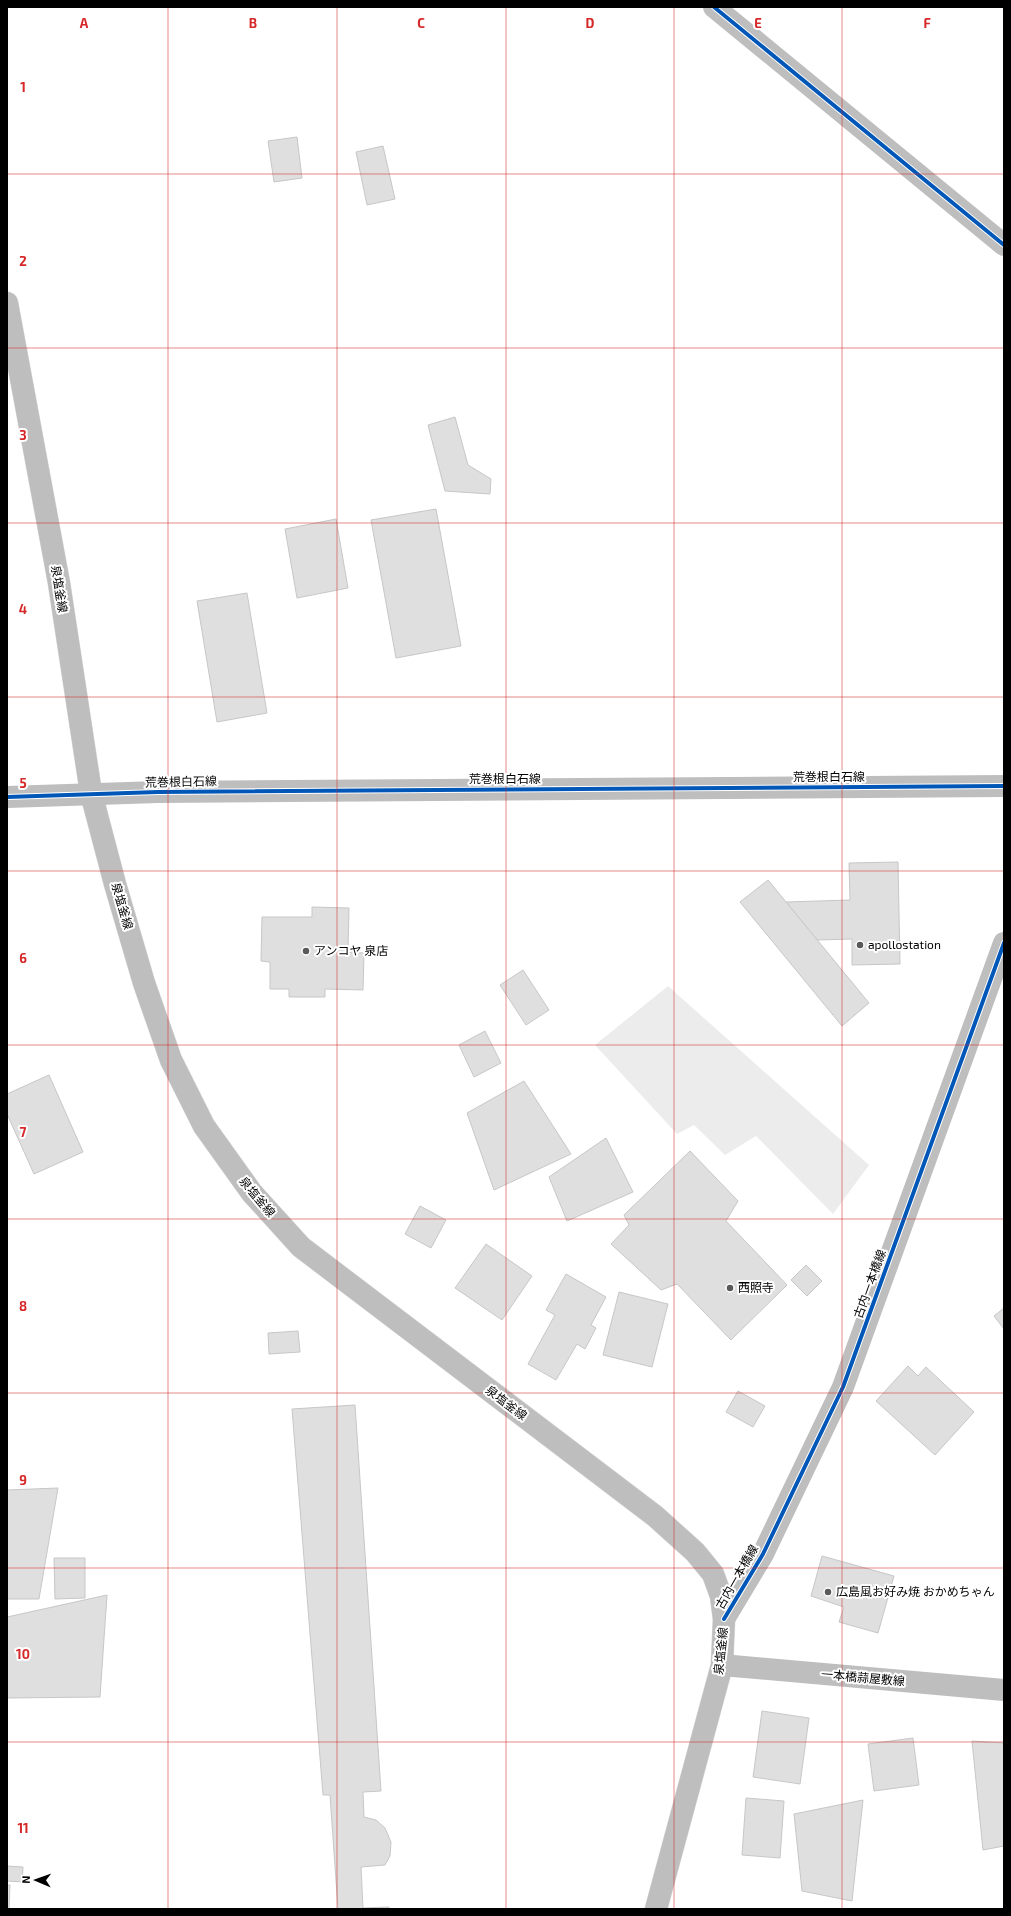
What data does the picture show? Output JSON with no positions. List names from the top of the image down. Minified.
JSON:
{"streets":{"street":["泉塩釜線","荒巻根白石線","古内一本橋線","一本橋蒜屋敷線"]},"crossings":[["泉塩釜線","荒巻根白石線"],["泉塩釜線","古内一本橋線"],["泉塩釜線","一本橋蒜屋敷線"]],"places":["apollostation","アンコヤ 泉店","西照寺","広島風お好み焼 おかめちゃん"],"north":"left","grid":{"columns":["A","B","C","D","E","F"],"rows":["1","2","3","4","5","6","7","8","9","10","11"]}}
